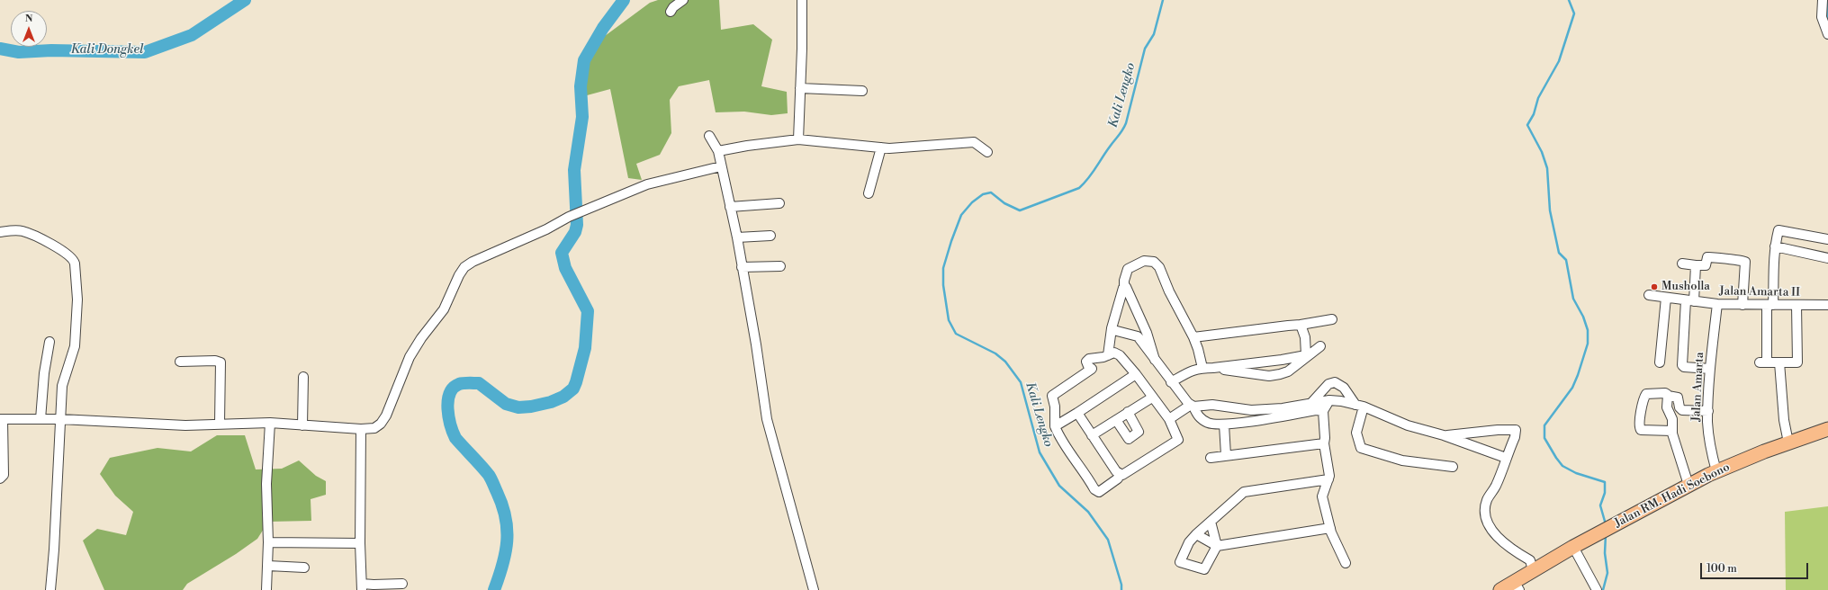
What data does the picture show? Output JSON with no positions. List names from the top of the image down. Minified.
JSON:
{"streets":{"main road":["Jalan RM. Hadi Soebono"],"street":["Jalan Amarta II","Jalan Amarta"]},"crossings":[["Jalan Amarta II","Jalan Amarta"],["Jalan Amarta","Jalan RM. Hadi Soebono"]],"water":["Kali Dongkel","Kali Lengko"],"places":["Musholla"],"scale_bar":"100 m","north":"top"}
